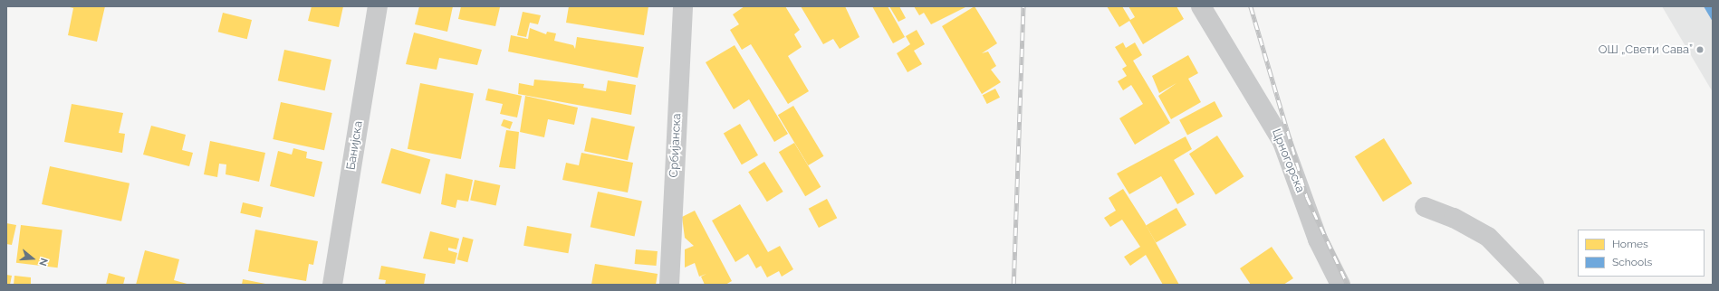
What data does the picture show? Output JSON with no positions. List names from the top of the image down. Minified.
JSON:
{"streets":{"street":["Банијска","Србијанска","Црногорска"]},"places":["ОШ „Свети Сава”"],"legend":["Homes","Schools"],"north":"right"}
